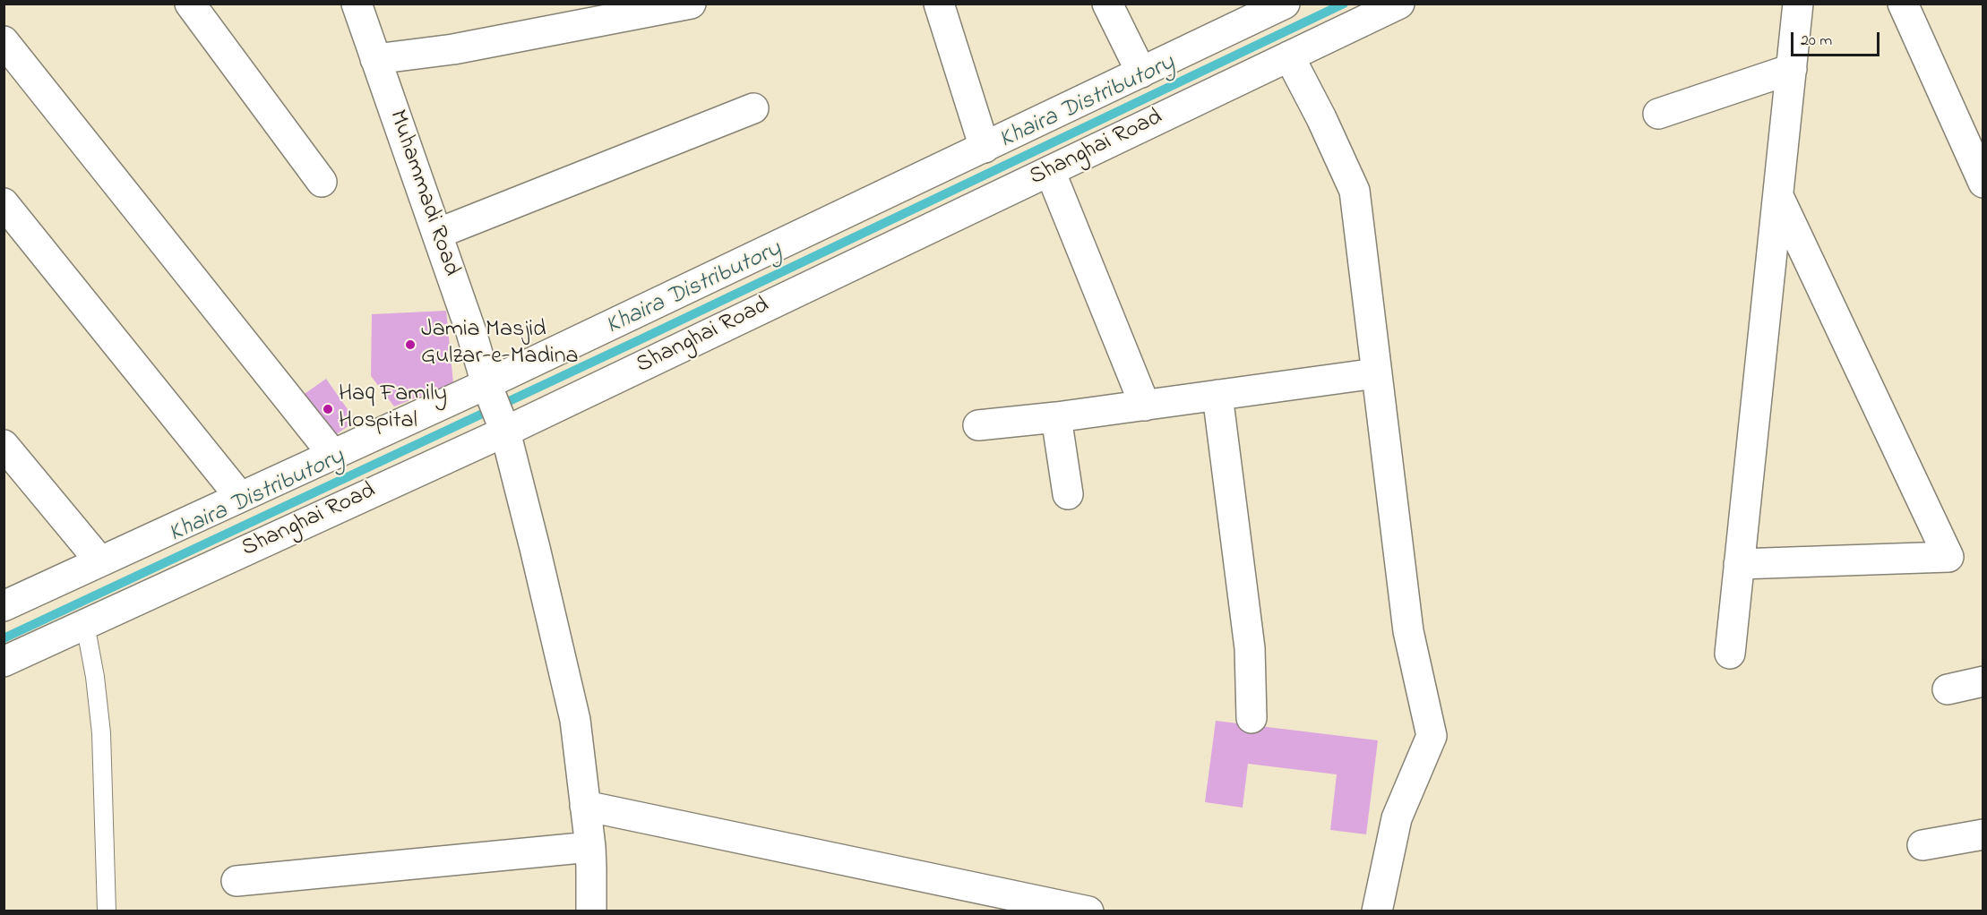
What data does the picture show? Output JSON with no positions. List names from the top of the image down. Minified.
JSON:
{"streets":{"street":["Shanghai Road","Muhammadi Road"]},"crossings":[["Shanghai Road","Muhammadi Road"]],"water":["Khaira Distributory"],"places":["Jamia Masjid Gulzar-e-Madina","Haq Family Hospital"],"scale_bar":"20 m"}
